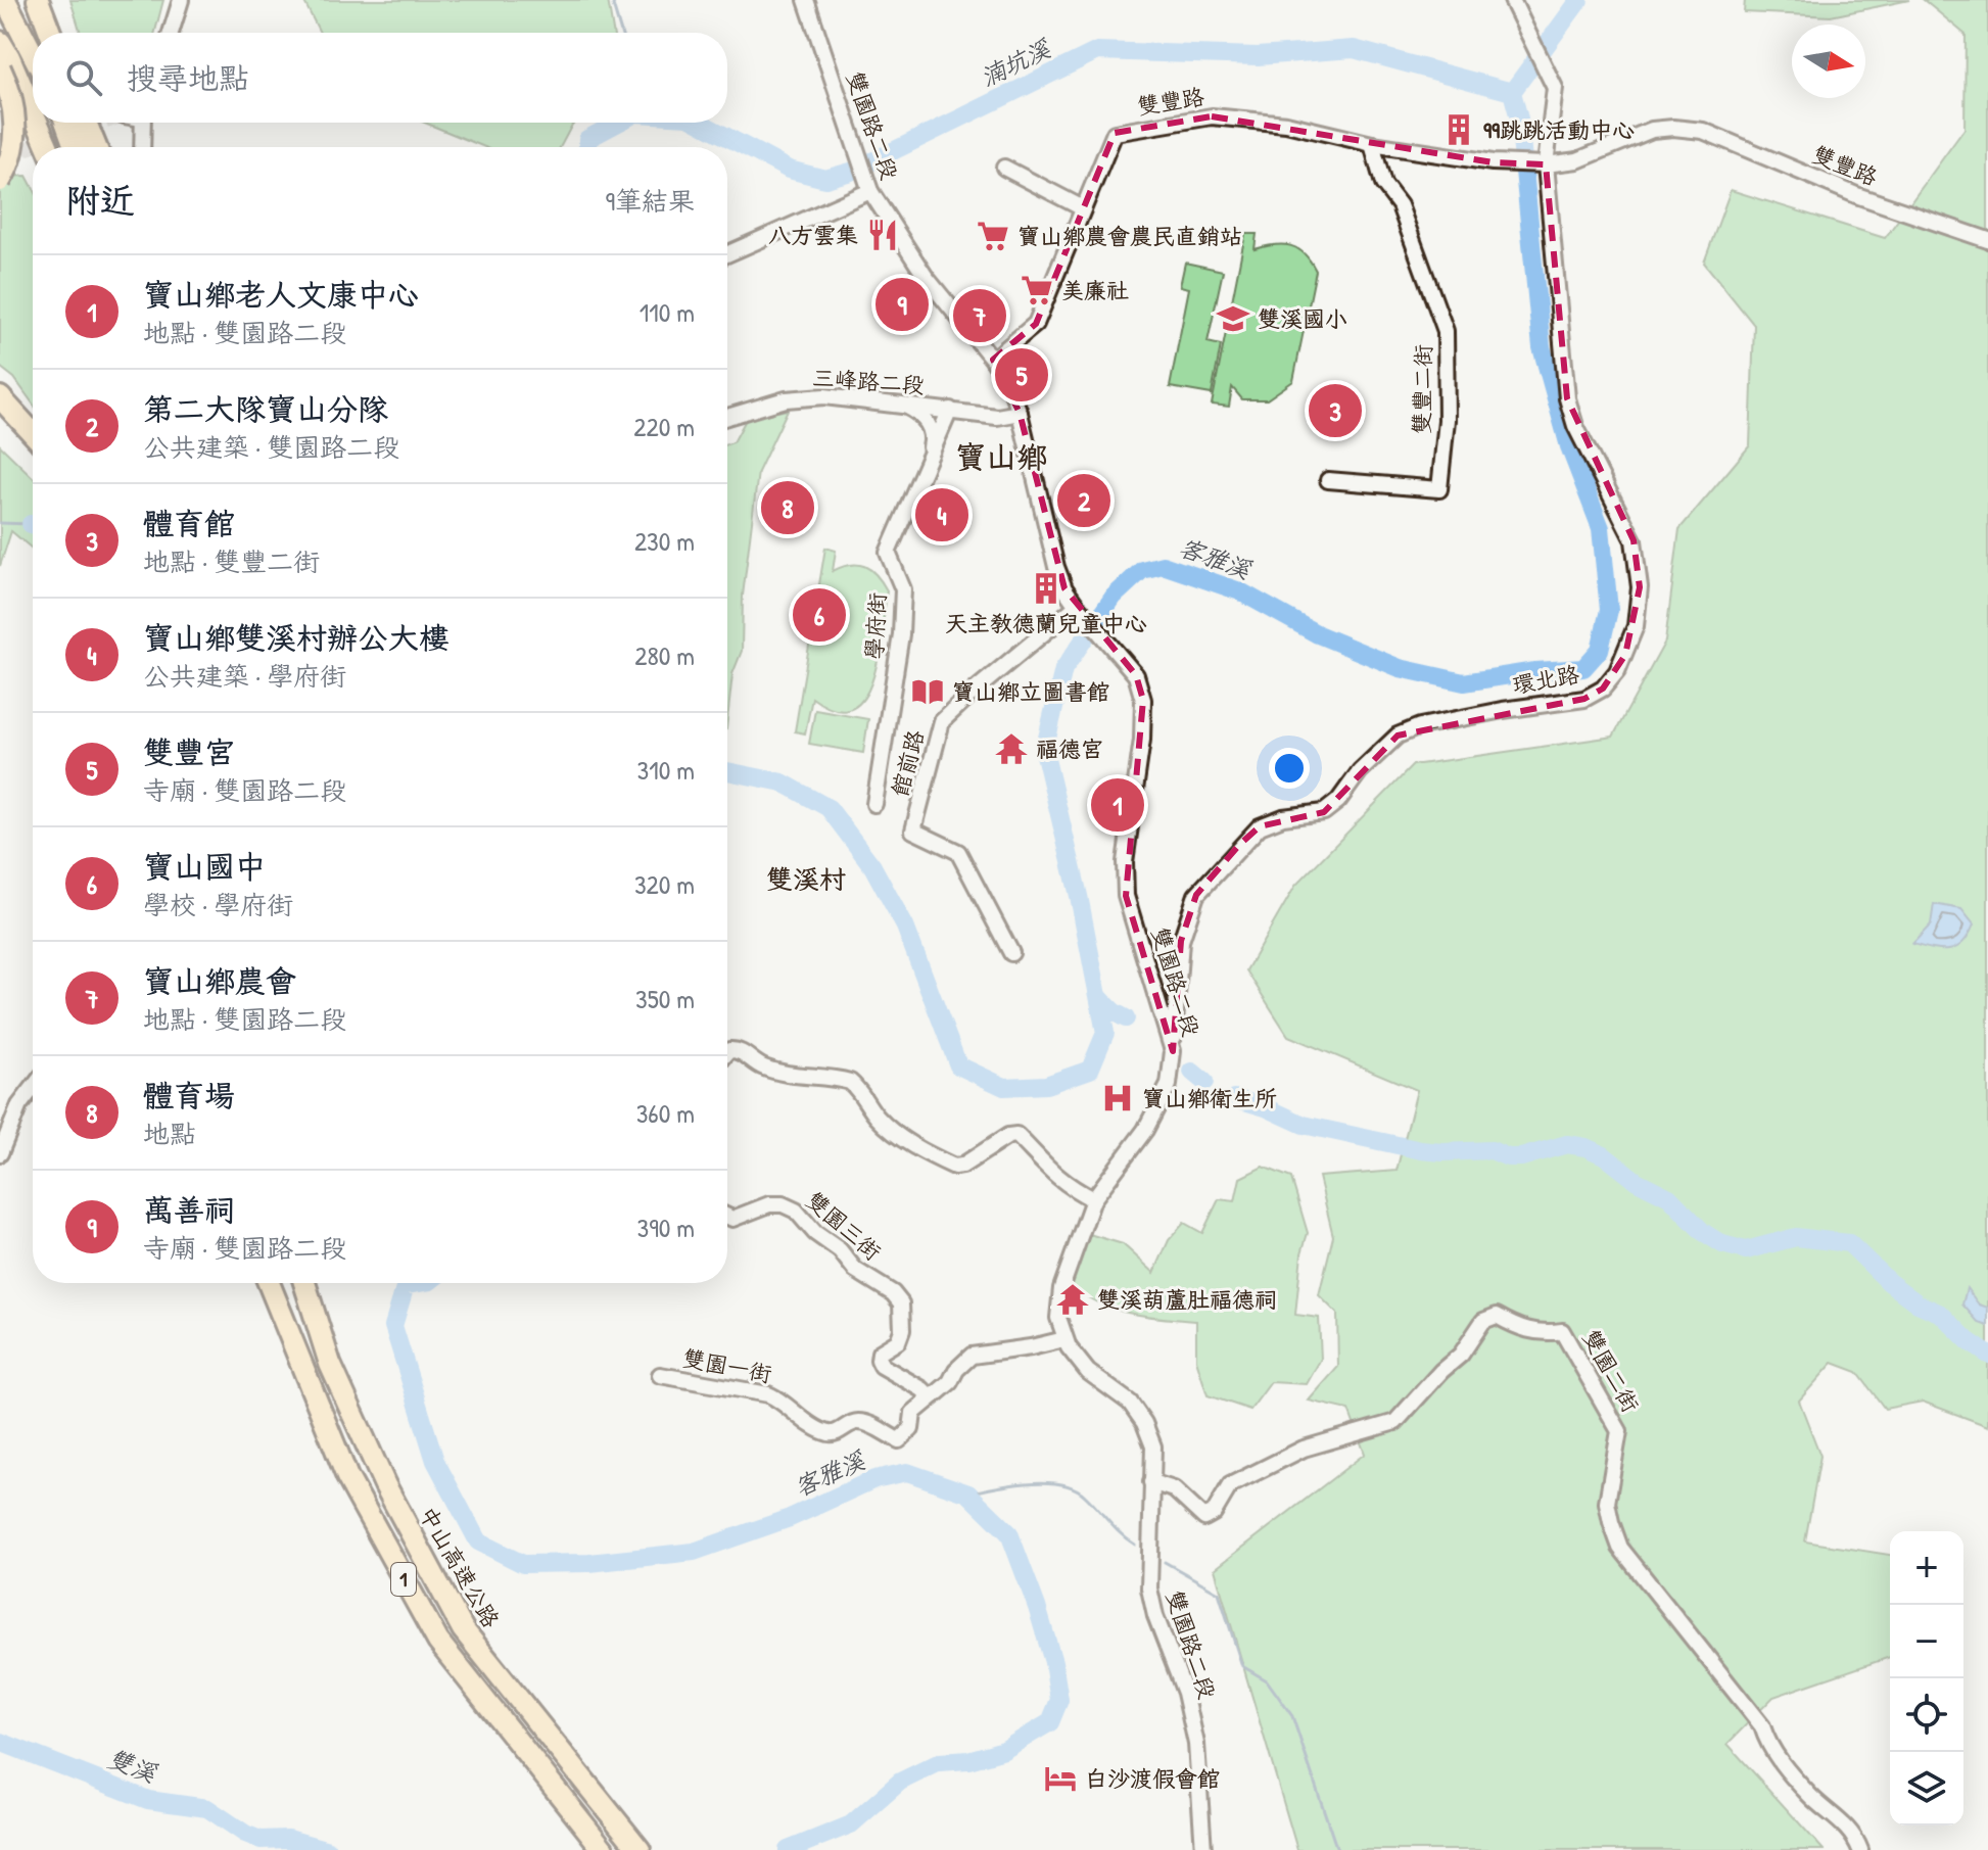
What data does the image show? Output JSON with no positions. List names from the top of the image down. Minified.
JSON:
{"streets":{"highway":["中山高速公路","1"],"street":["雙豐路","雙園路二段","三峰路二段","雙豐二街","學府街","環北路","館前路","雙園三街","雙園一街","雙園二街"]},"crossings":[["雙豐路","雙園路二段"],["雙豐路","雙豐二街"],["雙豐路","環北路"],["雙園路二段","三峰路二段"],["雙園路二段","環北路"],["雙園路二段","館前路"],["雙園路二段","雙園一街"],["雙園路二段","雙園二街"],["三峰路二段","學府街"],["雙園三街","雙園一街"]],"districts":["寶山鄉","雙溪村"],"water":["湳坑溪","客雅溪","雙溪"],"places":{"building":["99跳跳活動中心","天主教德蘭兒童中心"],"restaurant":["八方雲集"],"supermarket":["寶山鄉農會農民直銷站","美廉社"],"school or university":["雙溪國小"],"library":["寶山鄉立圖書館"],"temple":["福德宮","雙溪葫蘆肚福德祠"],"hospital":["寶山鄉衛生所"],"hotel":["白沙渡假會館"]},"north":"right","page":{"search":"搜尋地點","heading":["附近","9筆結果"],"list":[{"mark":"1","name":"寶山鄉老人文康中心","note":"地點 · 雙園路二段","value":"110 m"},{"mark":"2","name":"第二大隊寶山分隊","note":"公共建築 · 雙園路二段","value":"220 m"},{"mark":"3","name":"體育館","note":"地點 · 雙豐二街","value":"230 m"},{"mark":"4","name":"寶山鄉雙溪村辦公大樓","note":"公共建築 · 學府街","value":"280 m"},{"mark":"5","name":"雙豐宮","note":"寺廟 · 雙園路二段","value":"310 m"},{"mark":"6","name":"寶山國中","note":"學校 · 學府街","value":"320 m"},{"mark":"7","name":"寶山鄉農會","note":"地點 · 雙園路二段","value":"350 m"},{"mark":"8","name":"體育場","note":"地點","value":"360 m"},{"mark":"9","name":"萬善祠","note":"寺廟 · 雙園路二段","value":"390 m"}],"pins":["9","7","5","3","2","8","4","6","1"],"map_buttons":["+","−"]}}
